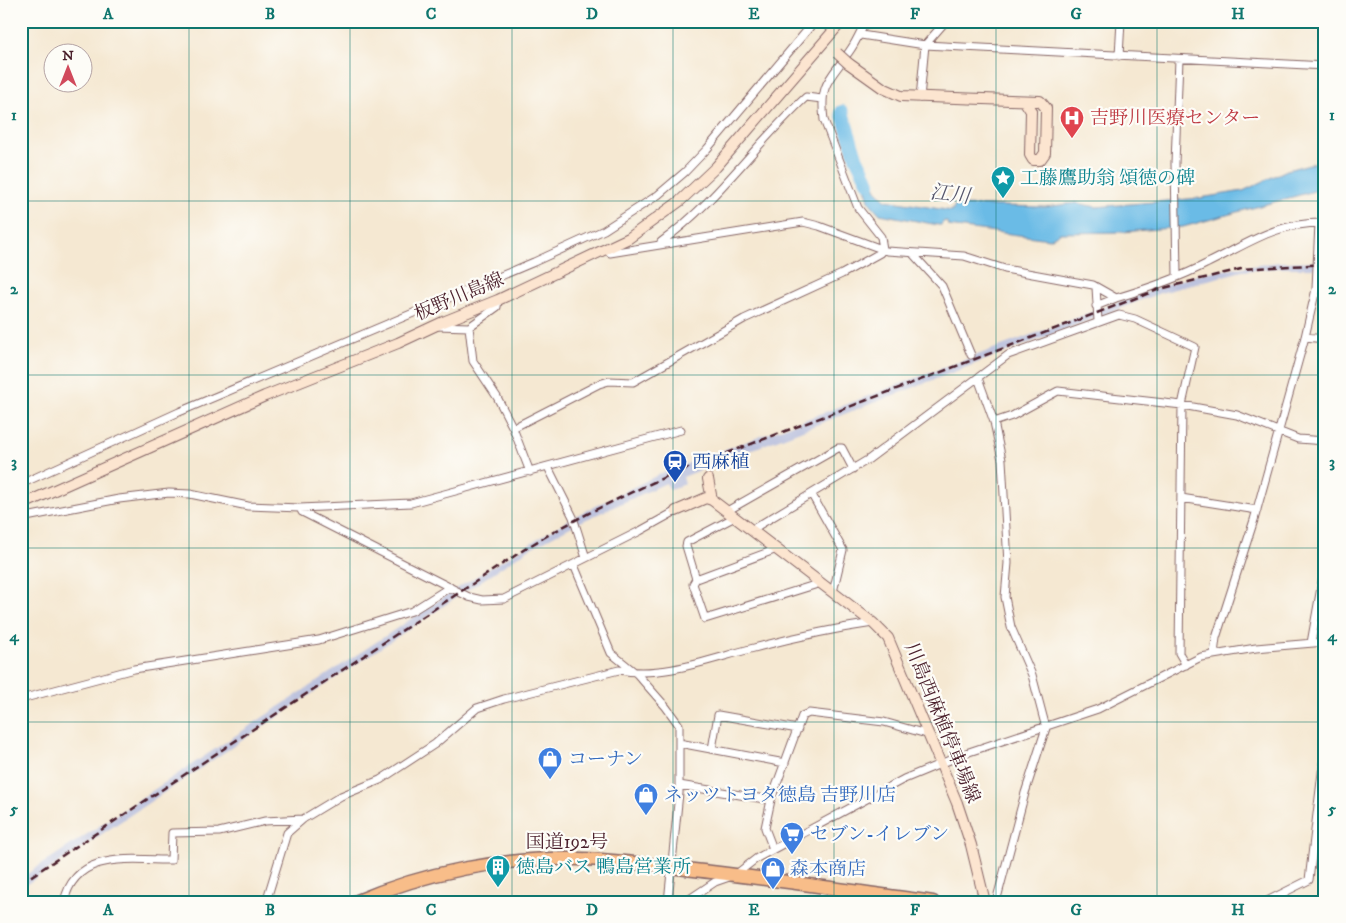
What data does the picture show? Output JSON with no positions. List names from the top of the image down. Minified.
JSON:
{"streets":{"highway":["国道192号"],"main road":["板野川島線","川島西麻植停車場線"]},"water":["江川"],"places":{"hospital":["吉野川医療センター"],"place":["工藤鷹助翁 頌徳の碑"],"station":["西麻植"],"shop":["コーナン","ネッツトヨタ徳島 吉野川店","森本商店"],"supermarket":["セブン-イレブン"],"building":["徳島バス 鴨島営業所"]},"north":"top","grid":{"columns":["A","B","C","D","E","F","G","H"],"rows":["1","2","3","4","5"]}}
